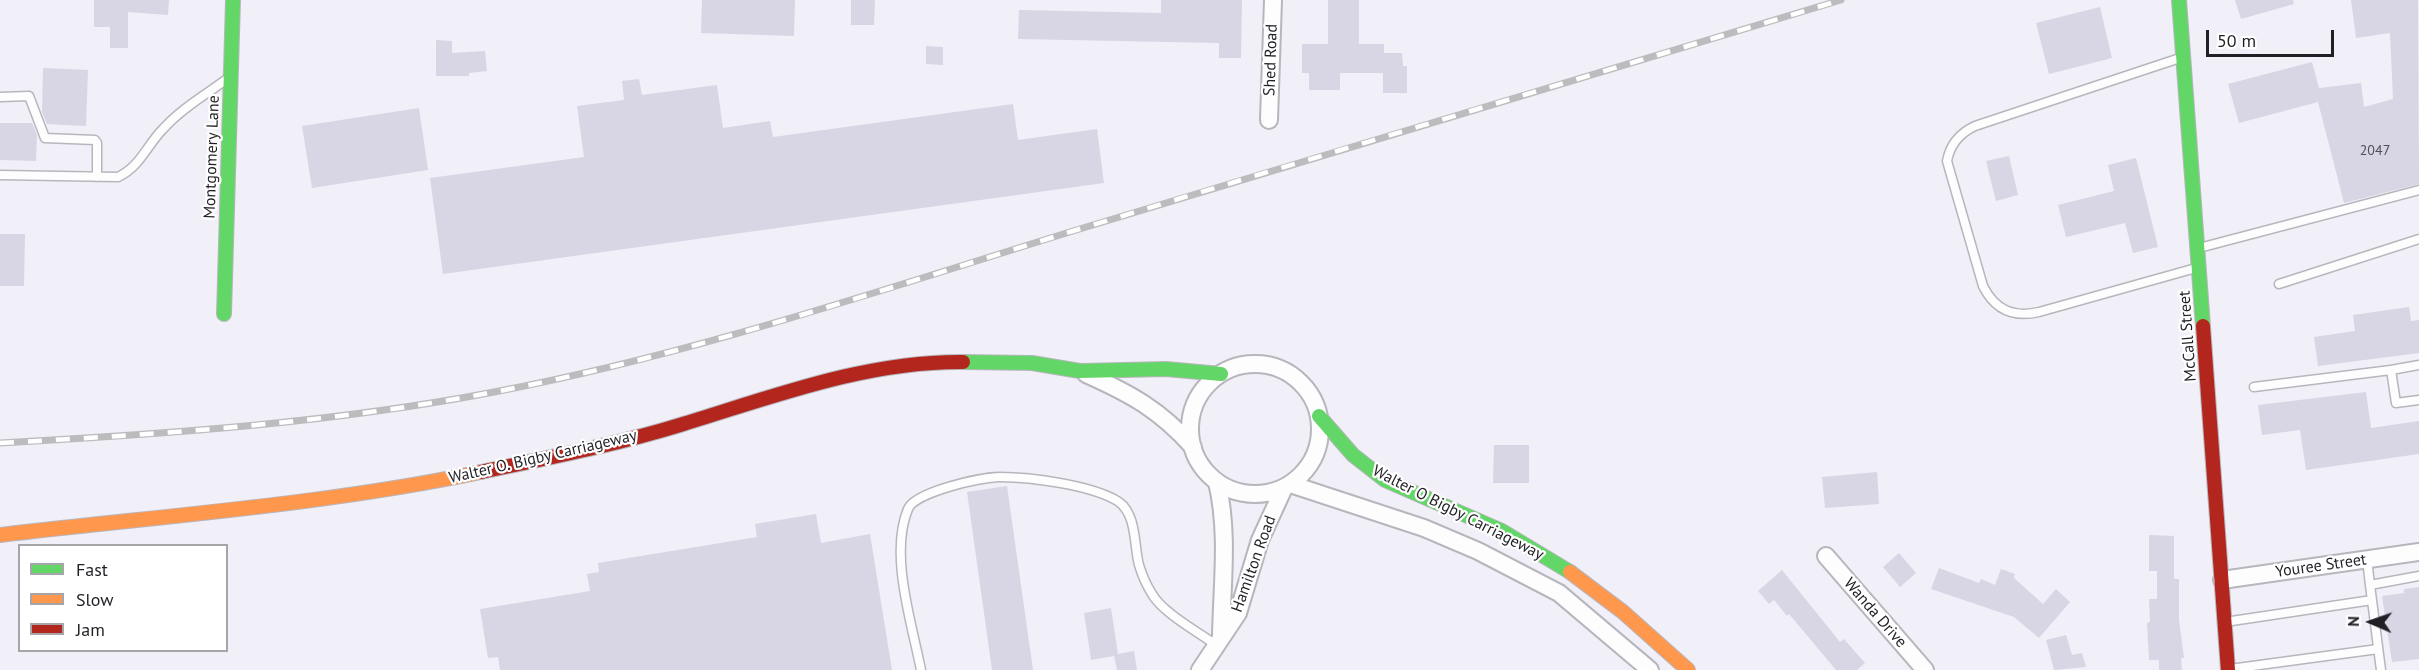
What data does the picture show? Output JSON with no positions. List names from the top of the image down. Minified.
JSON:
{"streets":{"street":["Shed Road","Montgomery Lane","McCall Street","Walter O. Bigby Carriageway","Walter O Bigby Carriageway","Hamilton Road","Youree Street","Wanda Drive"]},"crossings":[["McCall Street","Youree Street"],["Walter O. Bigby Carriageway","Walter O Bigby Carriageway"],["Walter O. Bigby Carriageway","Hamilton Road"],["Walter O Bigby Carriageway","Hamilton Road"]],"house_numbers":["2047"],"legend":["Fast","Slow","Jam"],"scale_bar":"50 m","north":"left"}
